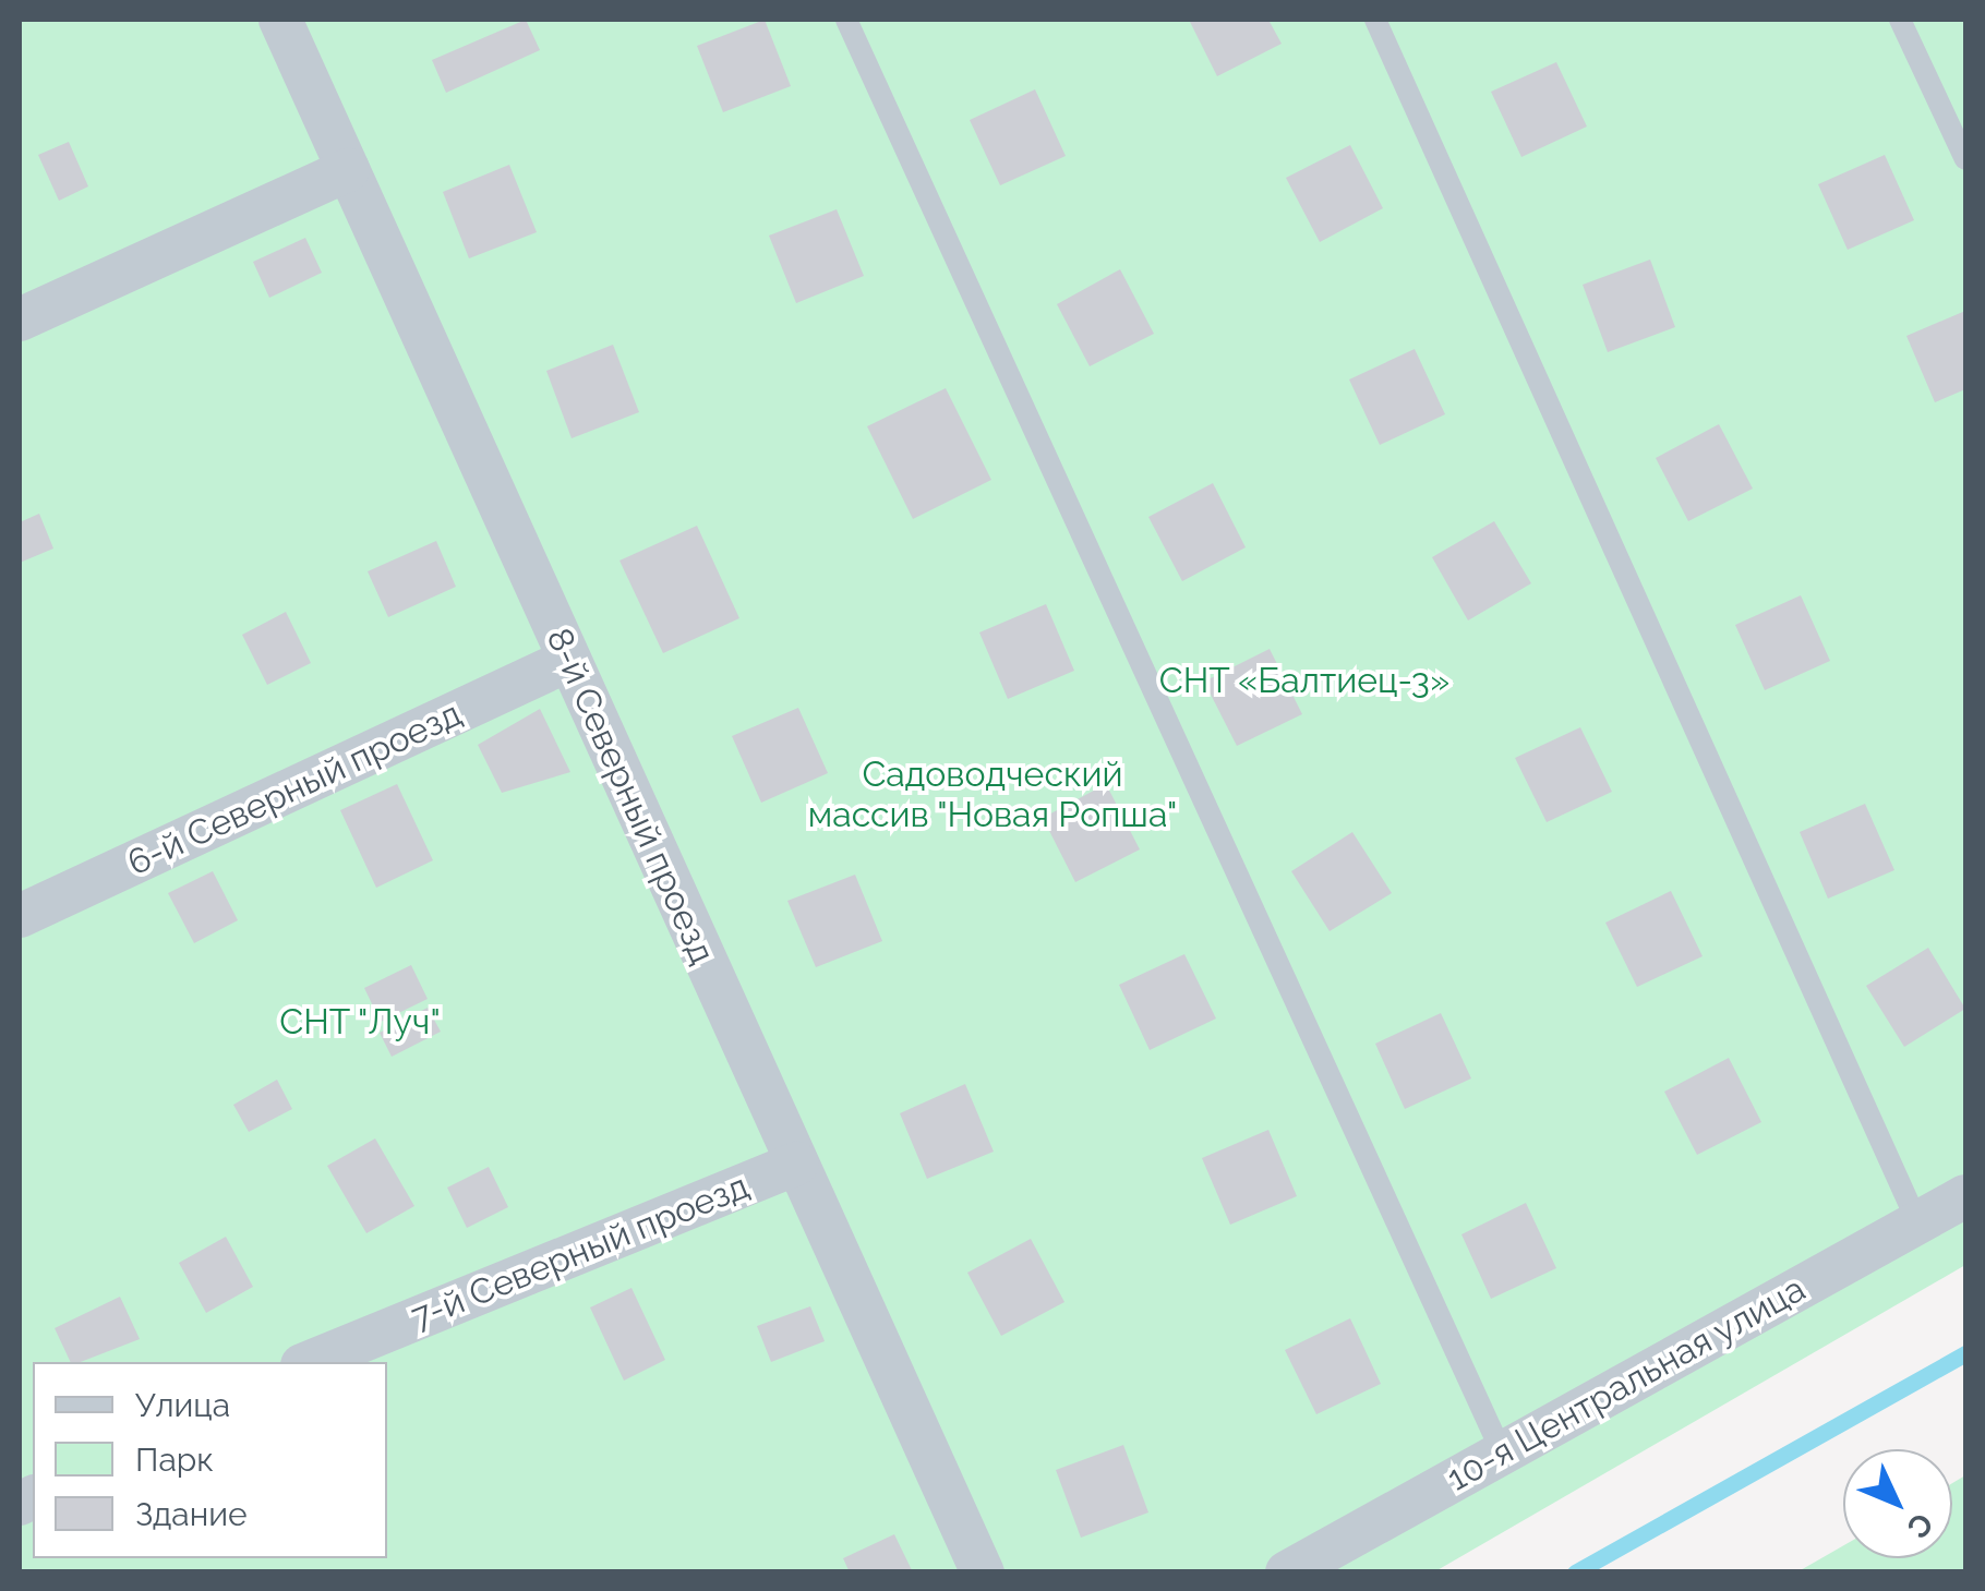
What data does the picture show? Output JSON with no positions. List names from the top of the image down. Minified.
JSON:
{"streets":{"street":["6-й Северный проезд","8-й Северный проезд","7-й Северный проезд","10-я Центральная улица"]},"crossings":[["6-й Северный проезд","8-й Северный проезд"],["8-й Северный проезд","7-й Северный проезд"]],"parks":["СНТ «Балтиец-3»","Садоводческий массив \"Новая Ропша\"","СНТ \"Луч\""],"legend":["Улица","Парк","Здание"],"north":"bottom right"}
